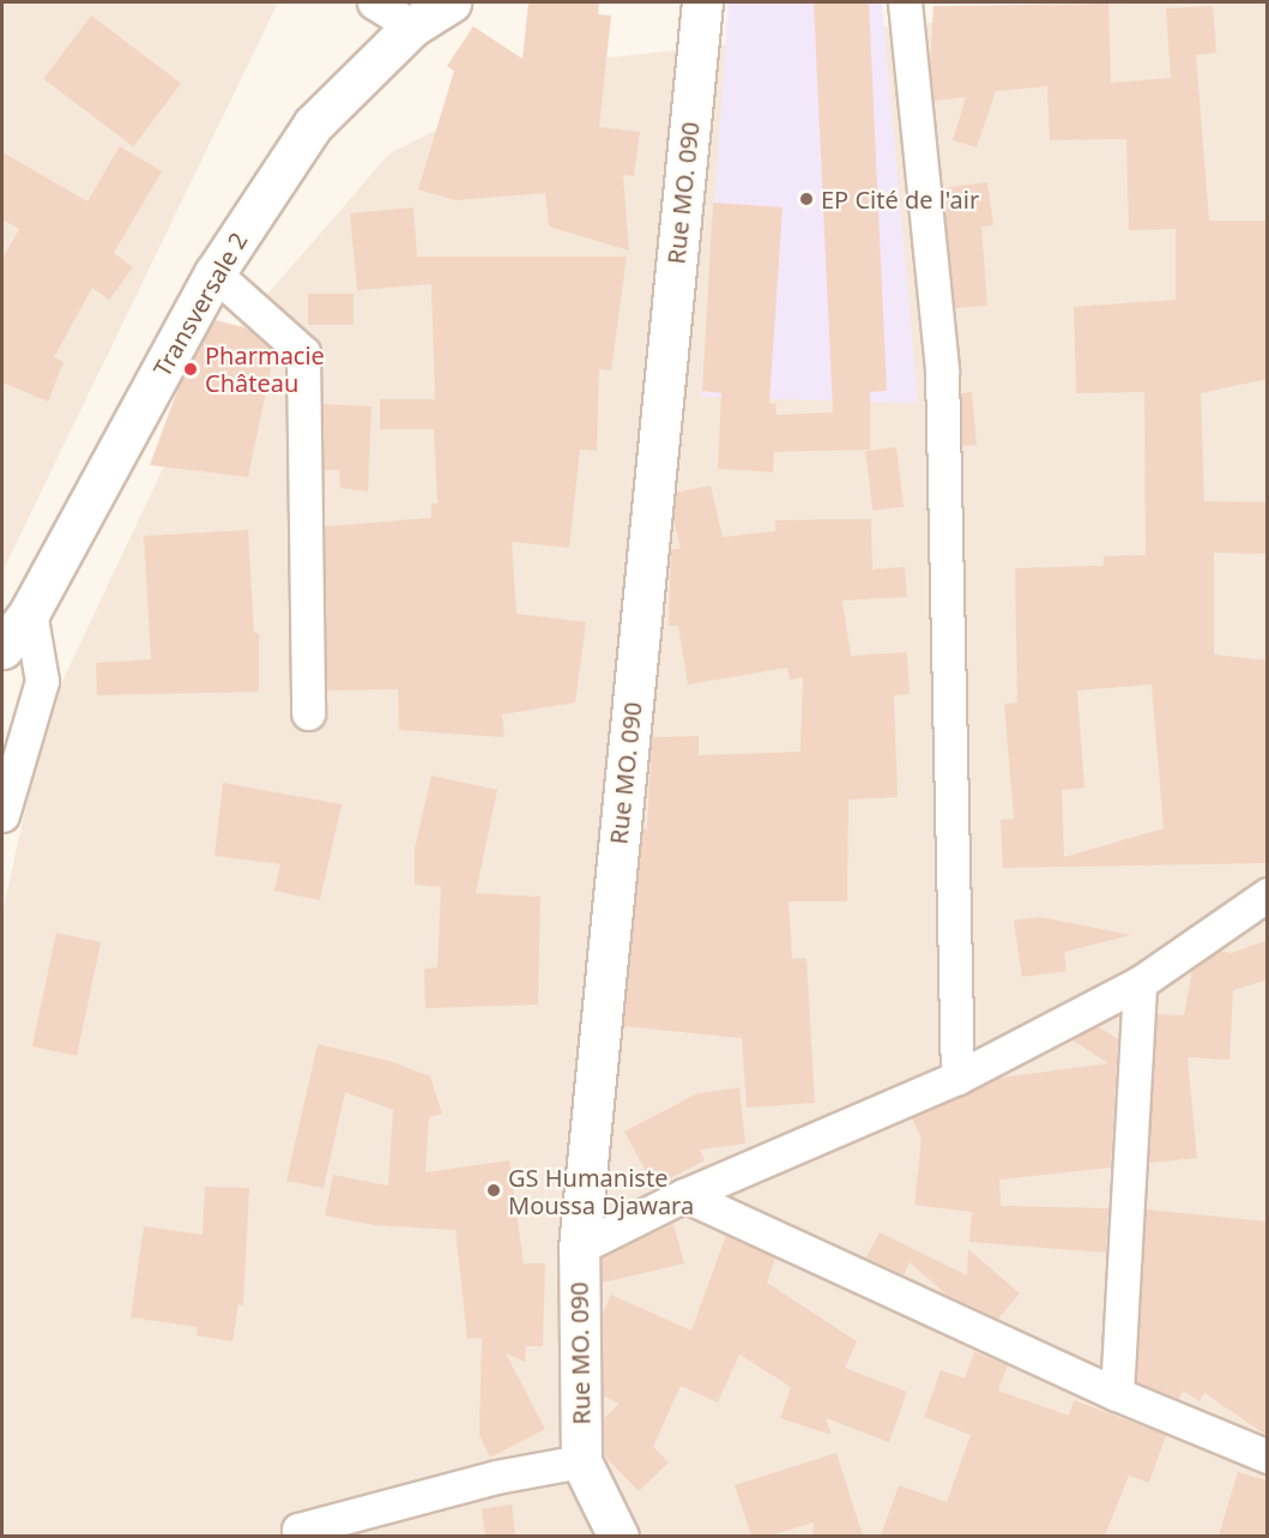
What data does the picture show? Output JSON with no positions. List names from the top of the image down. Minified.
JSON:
{"streets":{"street":["Rue MO. 090","Transversale 2"]},"places":["EP Cité de l'air","Pharmacie Château","GS Humaniste Moussa Djawara"]}
